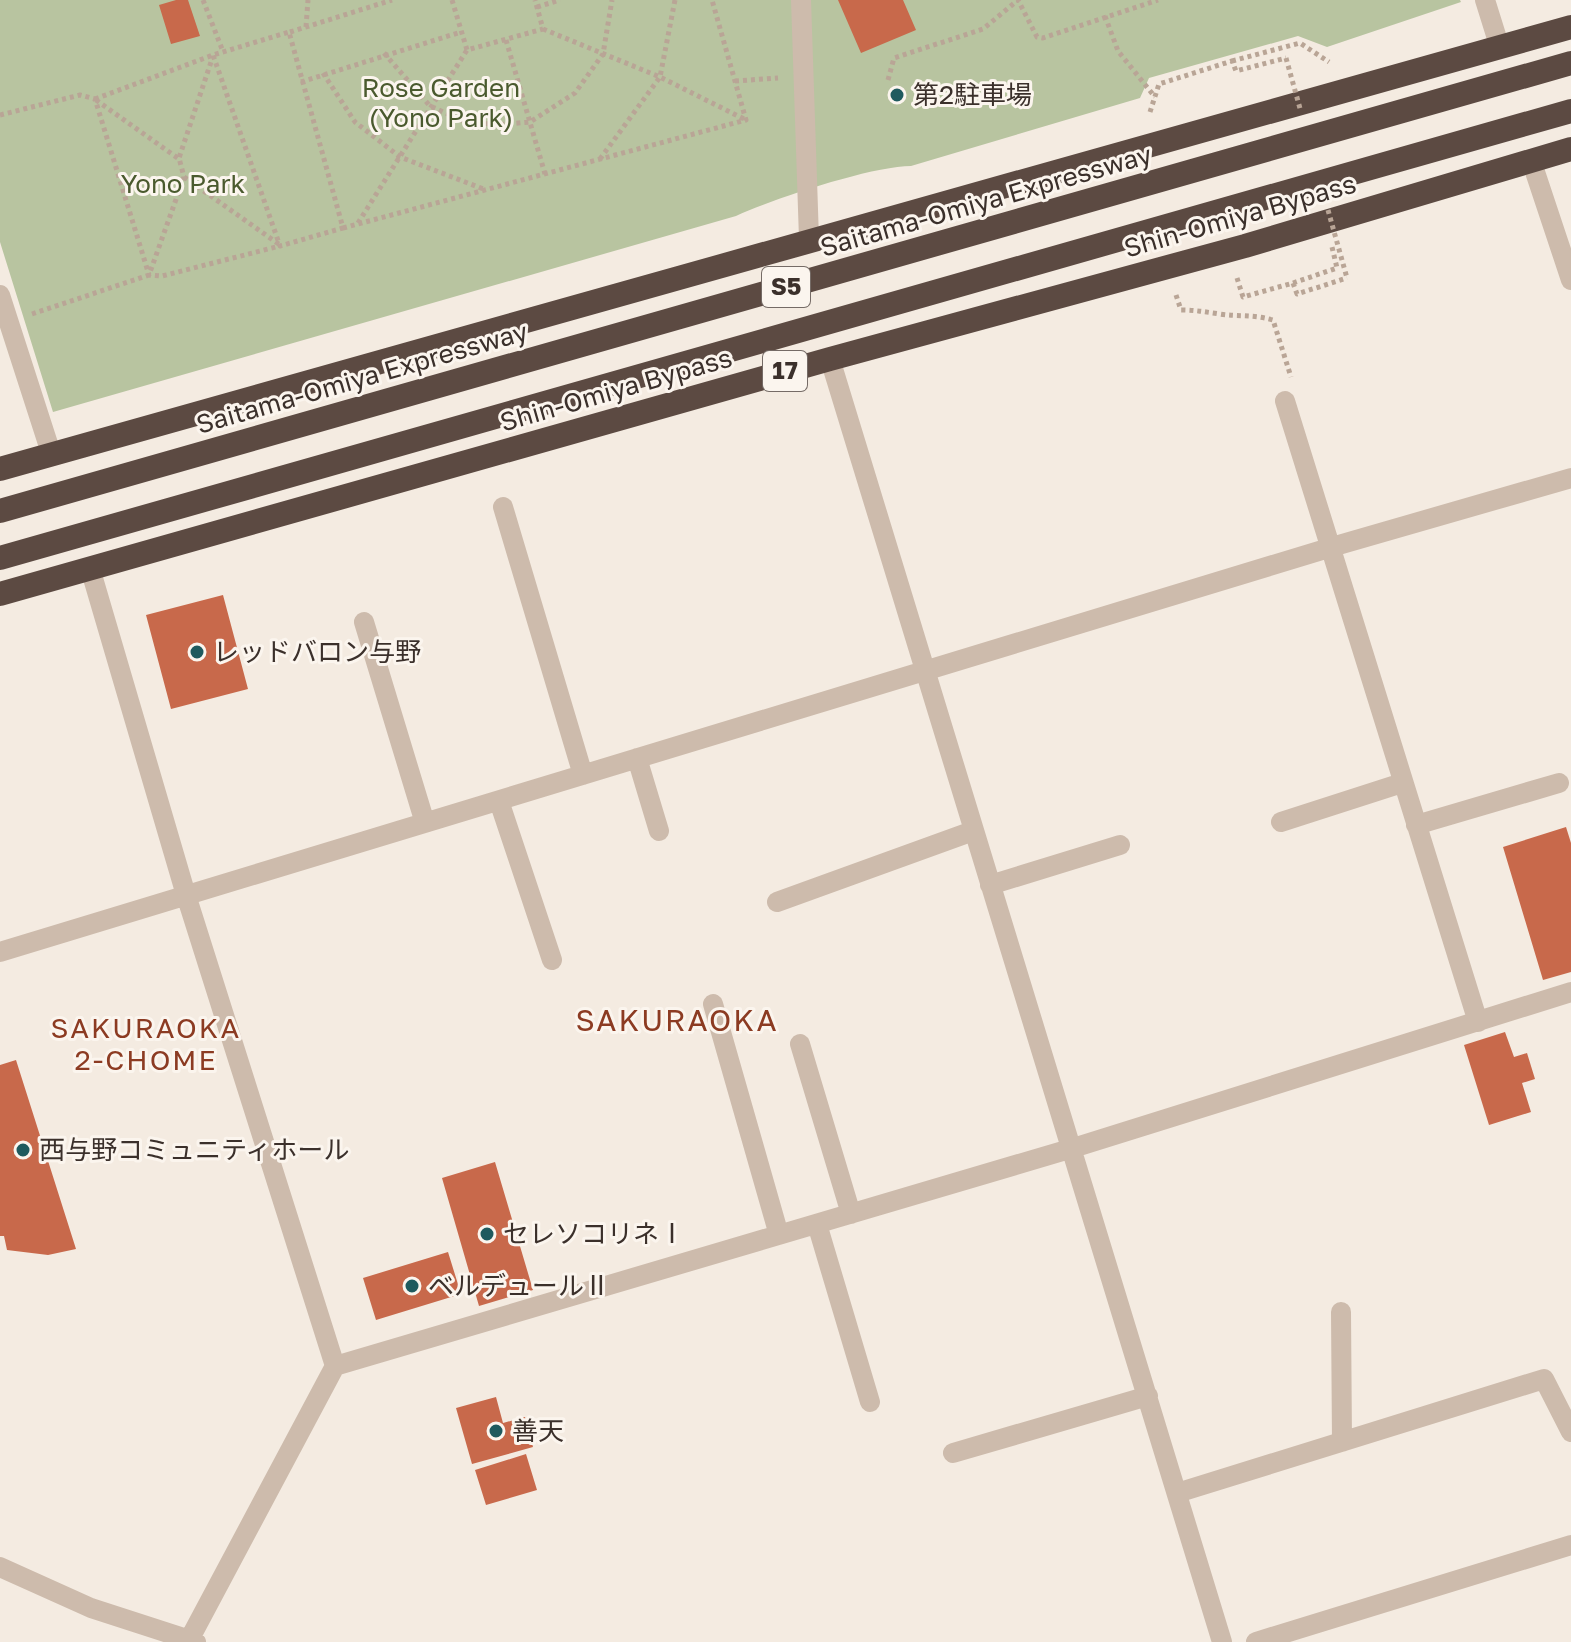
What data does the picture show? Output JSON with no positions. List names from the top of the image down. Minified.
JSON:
{"streets":{"highway":["Saitama-Omiya Expressway","Shin-Omiya Bypass","S5","17"]},"districts":["SAKURAOKA","SAKURAOKA 2-CHOME"],"parks":["Rose Garden (Yono Park)","Yono Park"],"places":["第2駐車場","レッドバロン与野","西与野コミュニティホール","セレソコリネⅠ","ベルデュールⅡ","善天"]}
